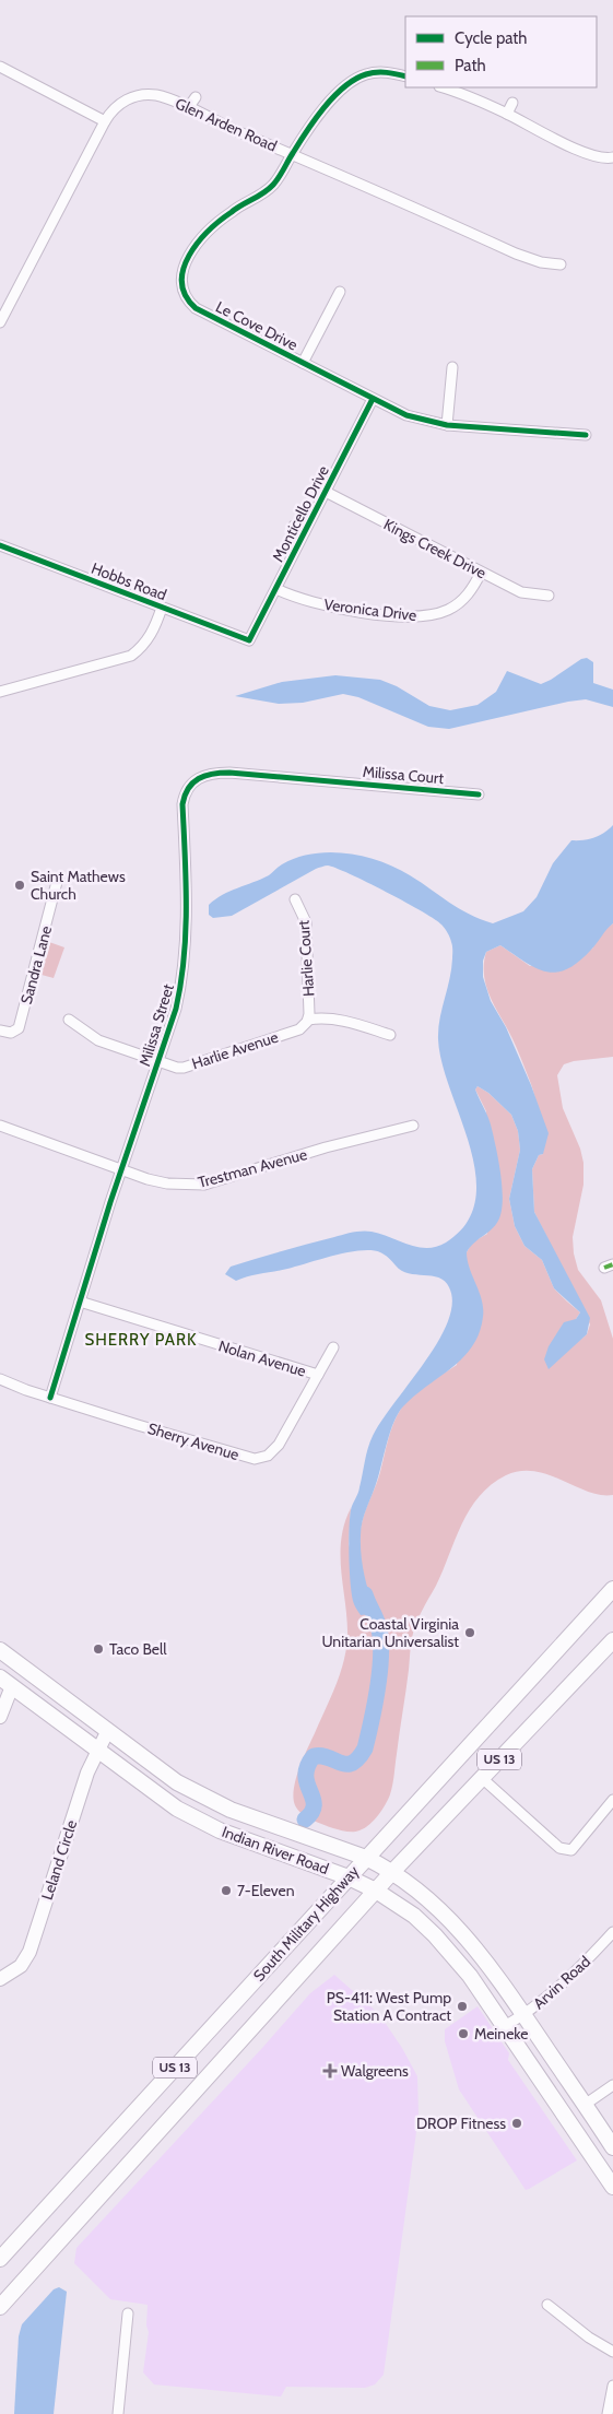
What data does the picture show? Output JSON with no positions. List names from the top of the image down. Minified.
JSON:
{"streets":{"main road":["US 13","Indian River Road","South Military Highway"],"street":["Glen Arden Road","Le Cove Drive","Monticello Drive","Kings Creek Drive","Hobbs Road","Veronica Drive","Milissa Court","Harlie Court","Sandra Lane","Milissa Street","Harlie Avenue","Trestman Avenue","Nolan Avenue","Sherry Avenue","Leland Circle","Arvin Road"]},"crossings":[["Glen Arden Road","Le Cove Drive"],["Le Cove Drive","Monticello Drive"],["Monticello Drive","Kings Creek Drive"],["Monticello Drive","Hobbs Road"],["Monticello Drive","Veronica Drive"],["Kings Creek Drive","Veronica Drive"],["Milissa Court","Milissa Street"],["Harlie Court","Harlie Avenue"],["Milissa Street","Harlie Avenue"],["Milissa Street","Trestman Avenue"],["Milissa Street","Nolan Avenue"],["Milissa Street","Sherry Avenue"],["Nolan Avenue","Sherry Avenue"],["Indian River Road","Leland Circle"],["Indian River Road","South Military Highway"],["Indian River Road","Arvin Road"]],"districts":["SHERRY PARK"],"places":{"other":["Saint Mathews Church","Coastal Virginia Unitarian Universalist","Taco Bell","7-Eleven","PS-411: West Pump Station A Contract","Meineke","DROP Fitness"],"health":["Walgreens"]},"legend":["Cycle path","Path"]}
